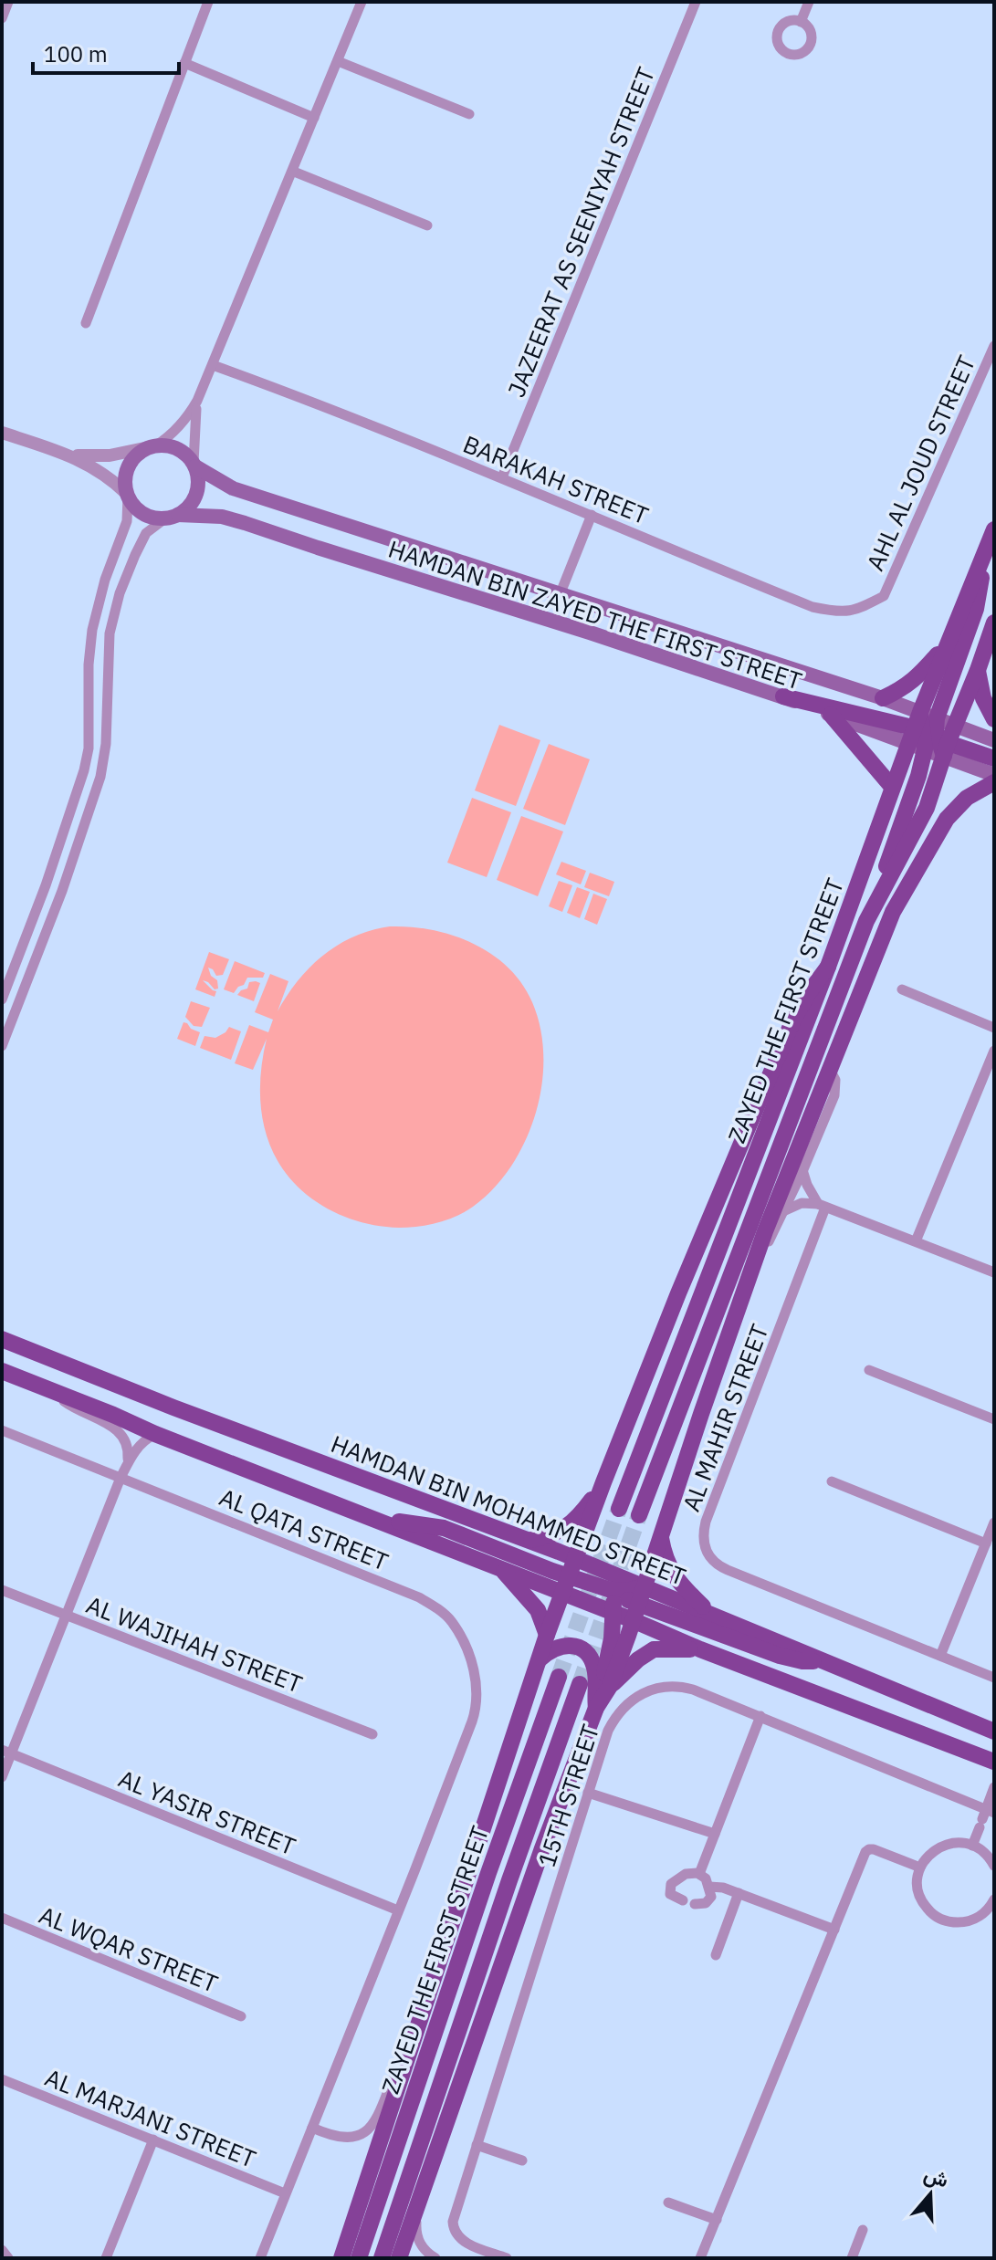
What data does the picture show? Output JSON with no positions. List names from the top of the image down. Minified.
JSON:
{"streets":{"main road":["HAMDAN BIN ZAYED THE FIRST STREET","ZAYED THE FIRST STREET","HAMDAN BIN MOHAMMED STREET"],"street":["JAZEERAT AS SEENIYAH STREET","AHL AL JOUD STREET","BARAKAH STREET","AL MAHIR STREET","AL QATA STREET","AL WAJIHAH STREET","15TH STREET","AL YASIR STREET","AL WQAR STREET","AL MARJANI STREET"]},"crossings":[["JAZEERAT AS SEENIYAH STREET","BARAKAH STREET"],["AHL AL JOUD STREET","BARAKAH STREET"],["HAMDAN BIN ZAYED THE FIRST STREET","ZAYED THE FIRST STREET"],["AL QATA STREET","AL YASIR STREET"],["AL QATA STREET","AL MARJANI STREET"]],"scale_bar":"100 m","north":"top"}
